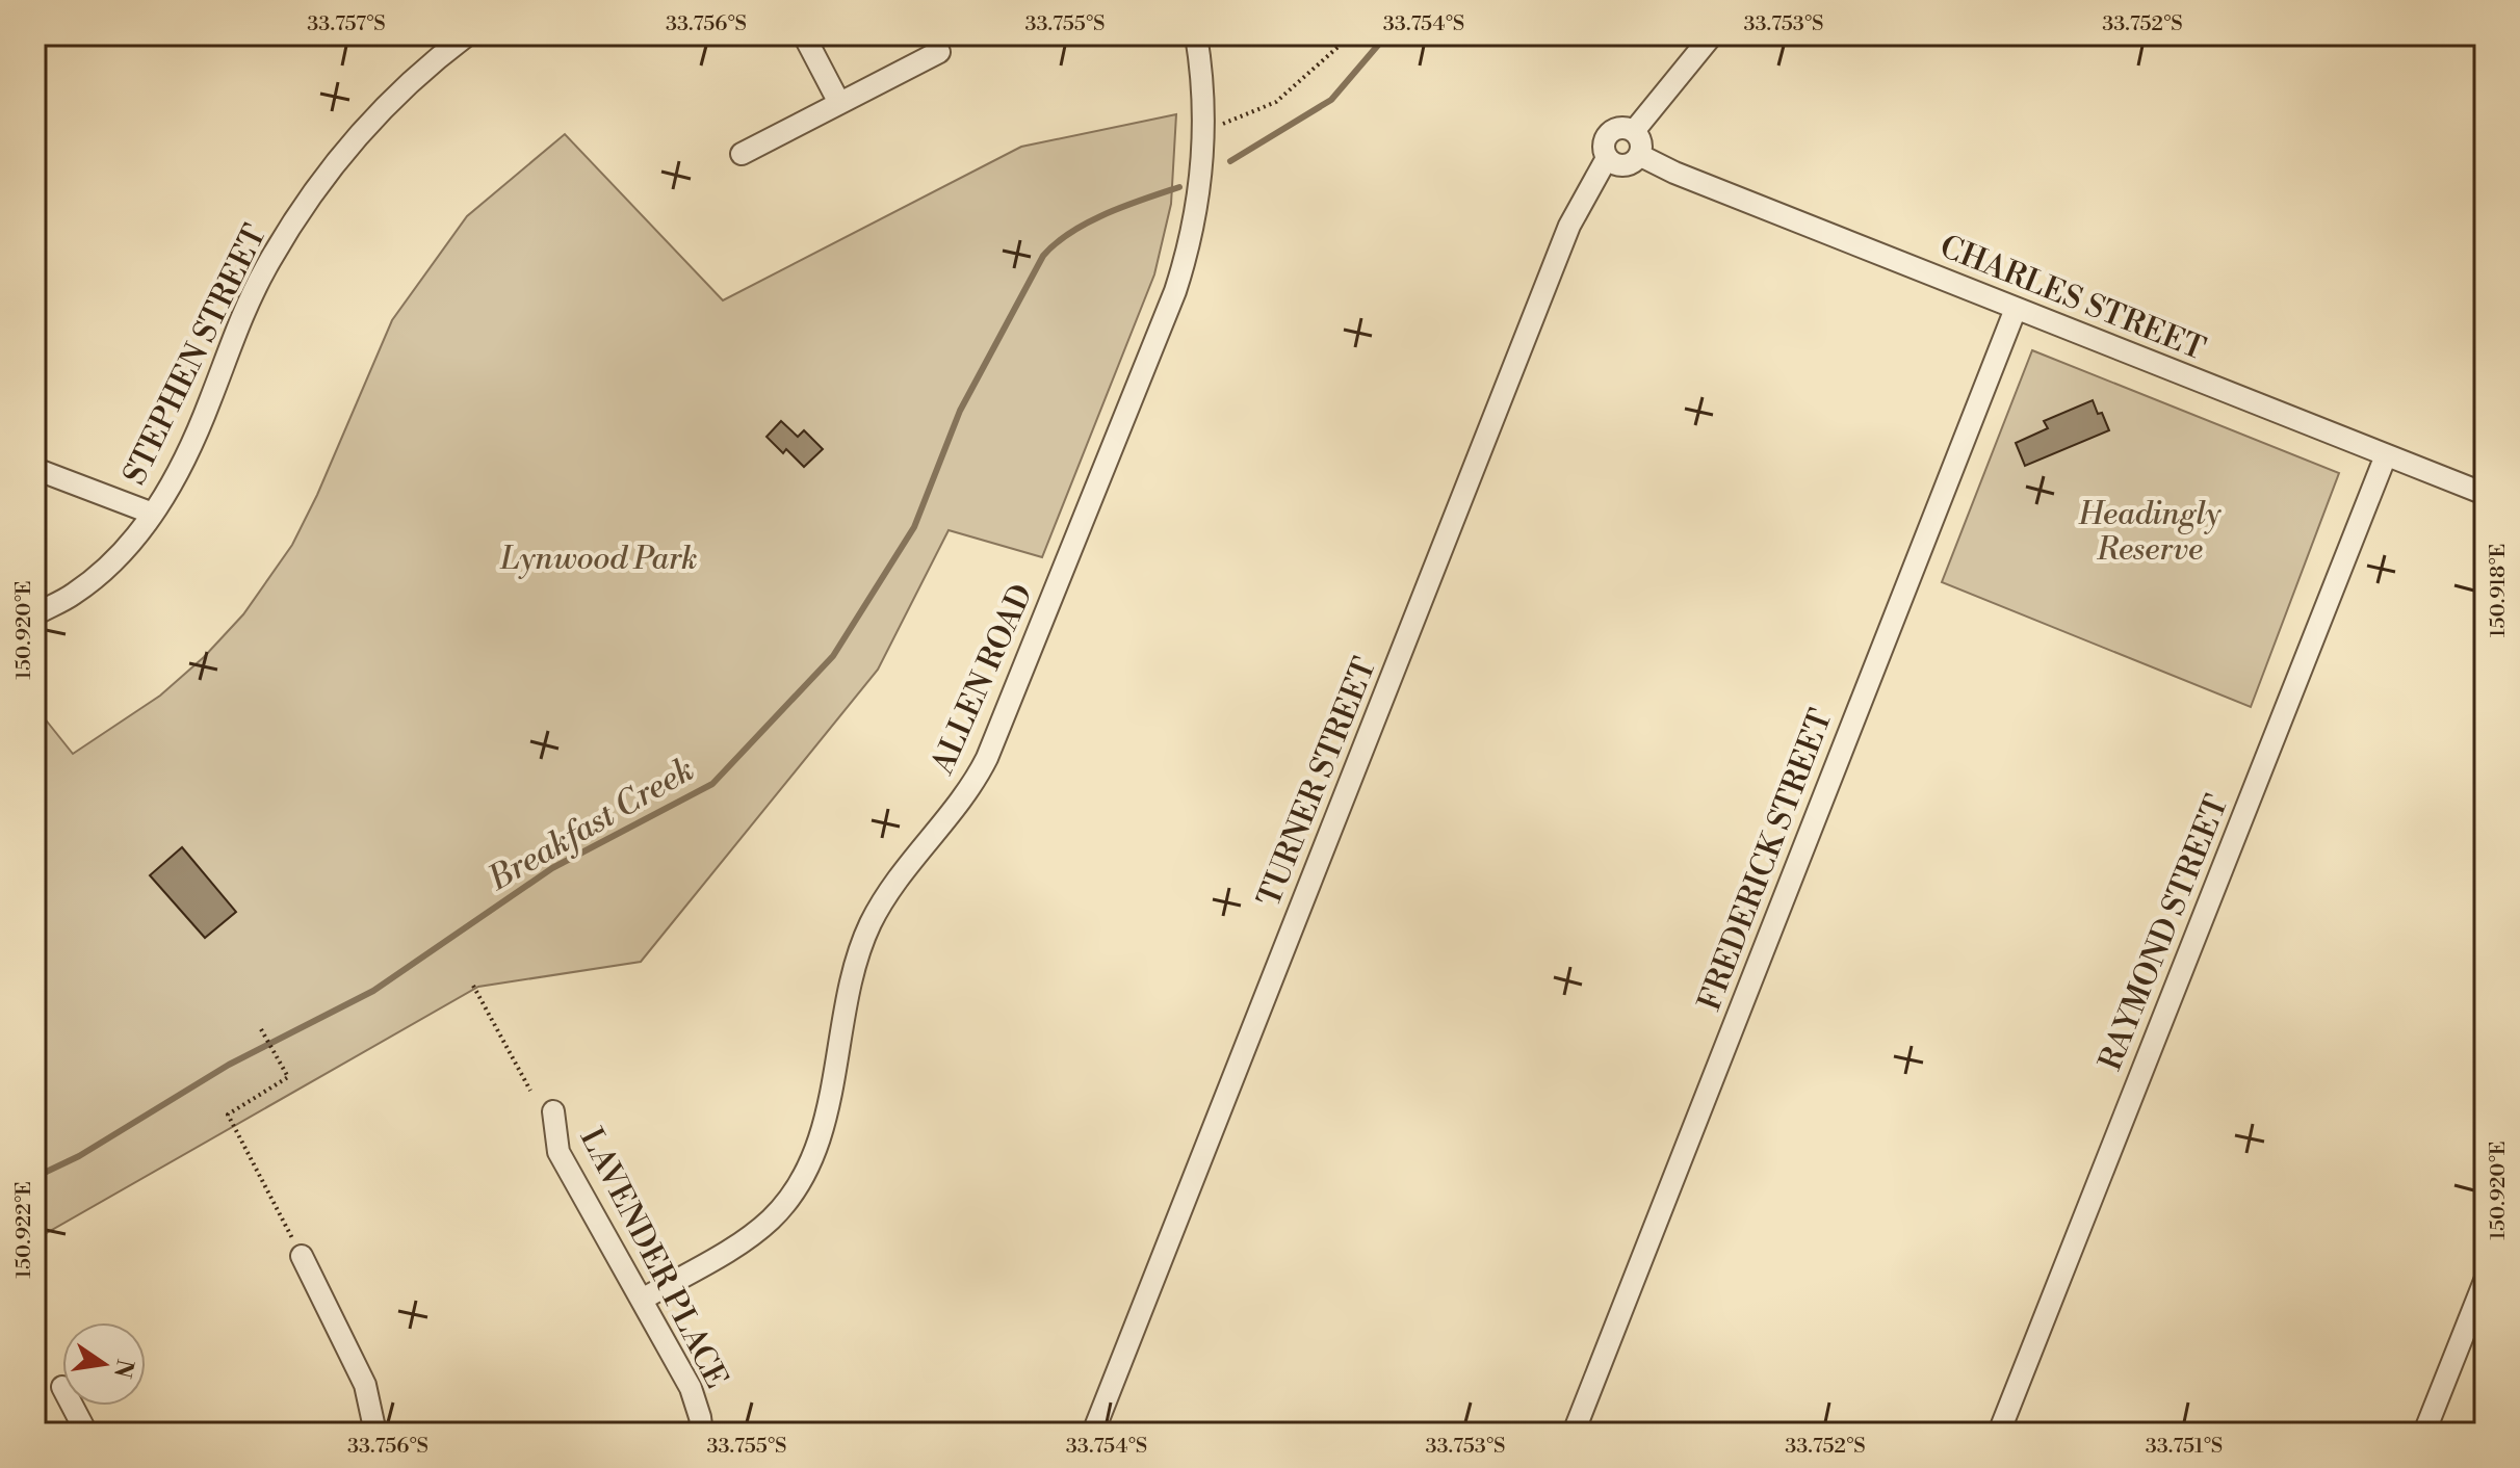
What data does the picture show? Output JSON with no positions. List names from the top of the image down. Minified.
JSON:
{"streets":{"street":["CHARLES STREET","STEPHEN STREET","ALLEN ROAD","TURNER STREET","FREDERICK STREET","RAYMOND STREET","LAVENDER PLACE"]},"crossings":[["CHARLES STREET","TURNER STREET"],["CHARLES STREET","FREDERICK STREET"],["CHARLES STREET","RAYMOND STREET"],["ALLEN ROAD","LAVENDER PLACE"]],"water":["Breakfast Creek"],"parks":["Headingly Reserve","Lynwood Park"],"north":"right","coordinates":["33.757°S","33.756°S","33.755°S","33.754°S","33.753°S","33.752°S","150.918°E","150.920°E","150.922°E","33.751°S"]}
